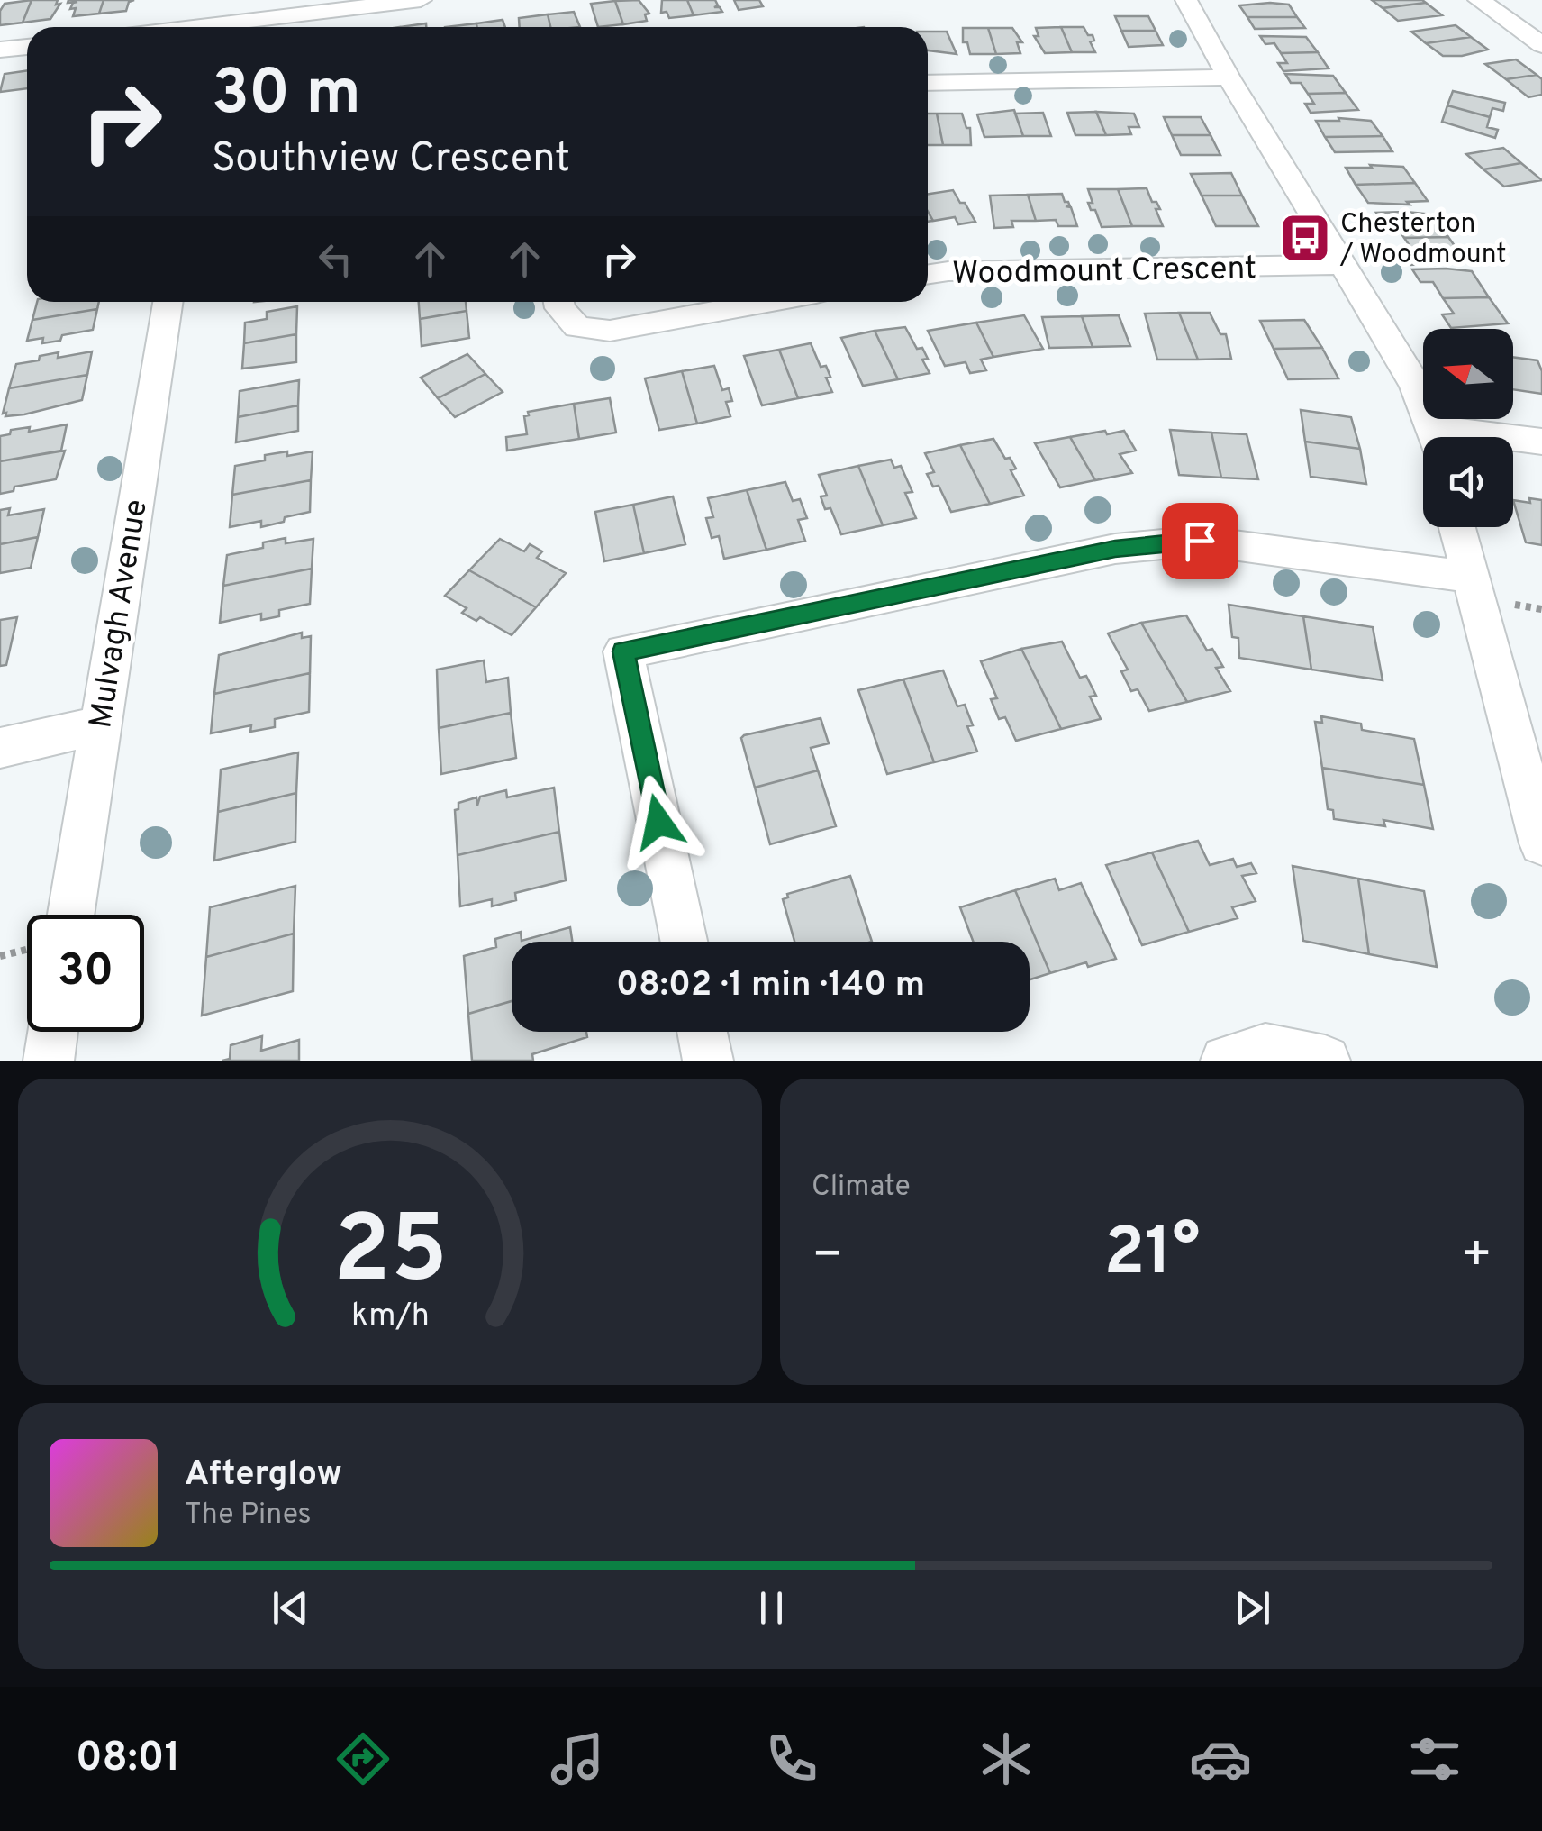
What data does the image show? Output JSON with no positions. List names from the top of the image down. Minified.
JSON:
{"streets":{"street":["Woodmount Crescent","Mulvagh Avenue"]},"places":{"bus stop":["Chesterton / Woodmount"]},"north":"left","page":{"turn":["30 m","Southview Crescent"],"limit":"30","trip":"08:02 · 1 min · 140 m","tile":"Climate","heat":["−","21°","+"],"song":["Afterglow","The Pines"],"tabs":"08:01","gauge":["25","km/h"]}}
